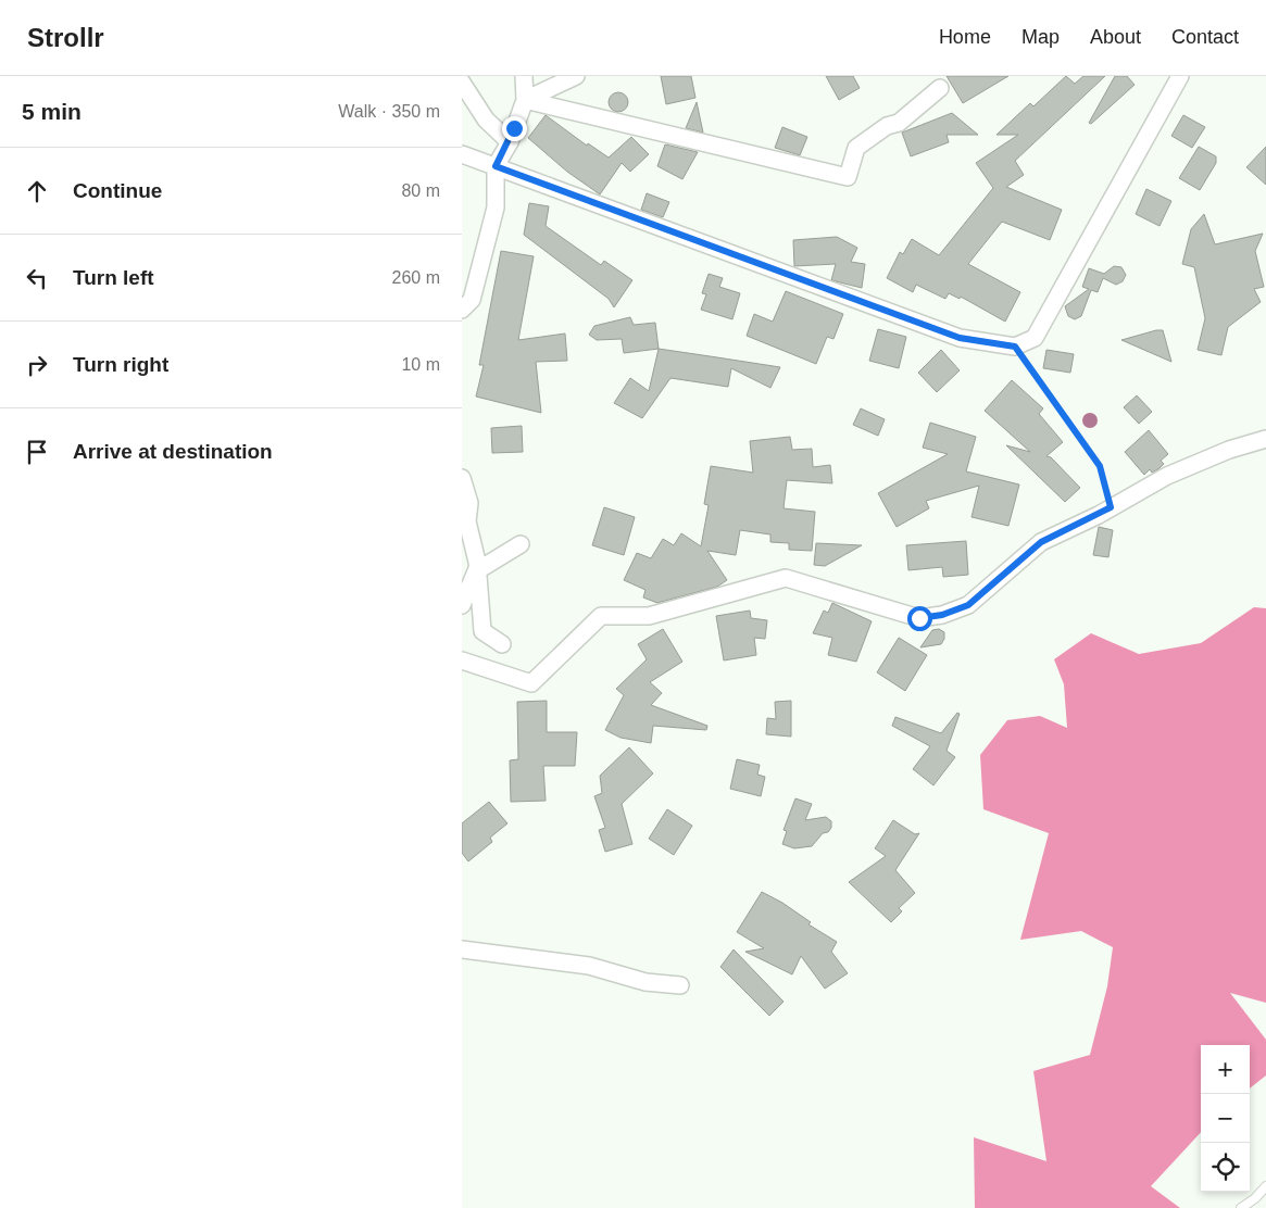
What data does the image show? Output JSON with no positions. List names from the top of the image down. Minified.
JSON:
{"page":{"header":"Strollr","nav":["Home","Map","About","Contact"],"heading":["5 min","Walk · 350 m"],"list":[["Continue","80 m"],["Turn left","260 m"],["Turn right","10 m"],"Arrive at destination"],"map_buttons":["+","−"]}}
